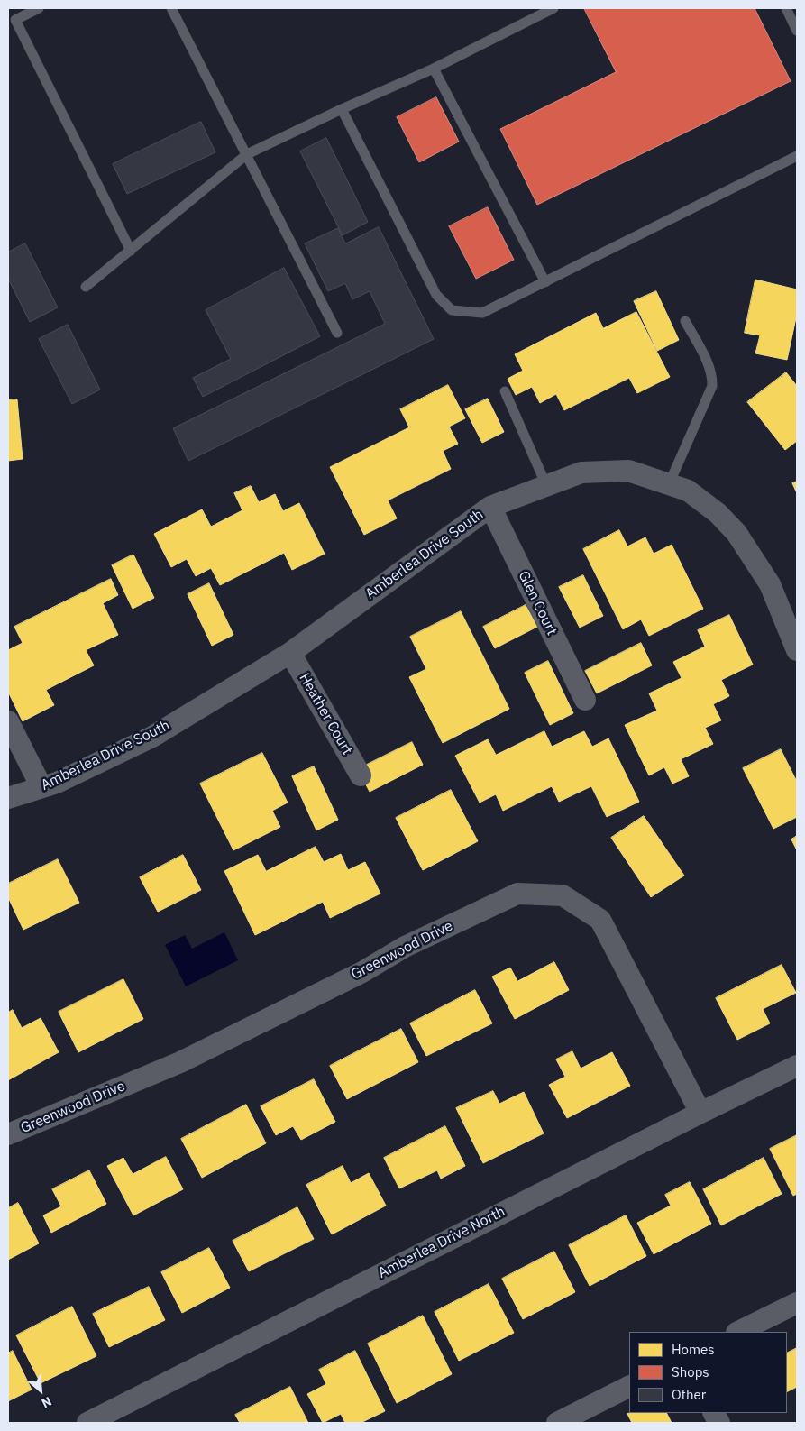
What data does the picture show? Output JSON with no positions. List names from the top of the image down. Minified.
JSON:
{"streets":{"street":["Amberlea Drive South","Glen Court","Heather Court","Greenwood Drive","Amberlea Drive North"]},"crossings":[["Amberlea Drive South","Glen Court"],["Amberlea Drive South","Heather Court"],["Greenwood Drive","Amberlea Drive North"]],"legend":["Homes","Shops","Other"],"north":"bottom right"}
